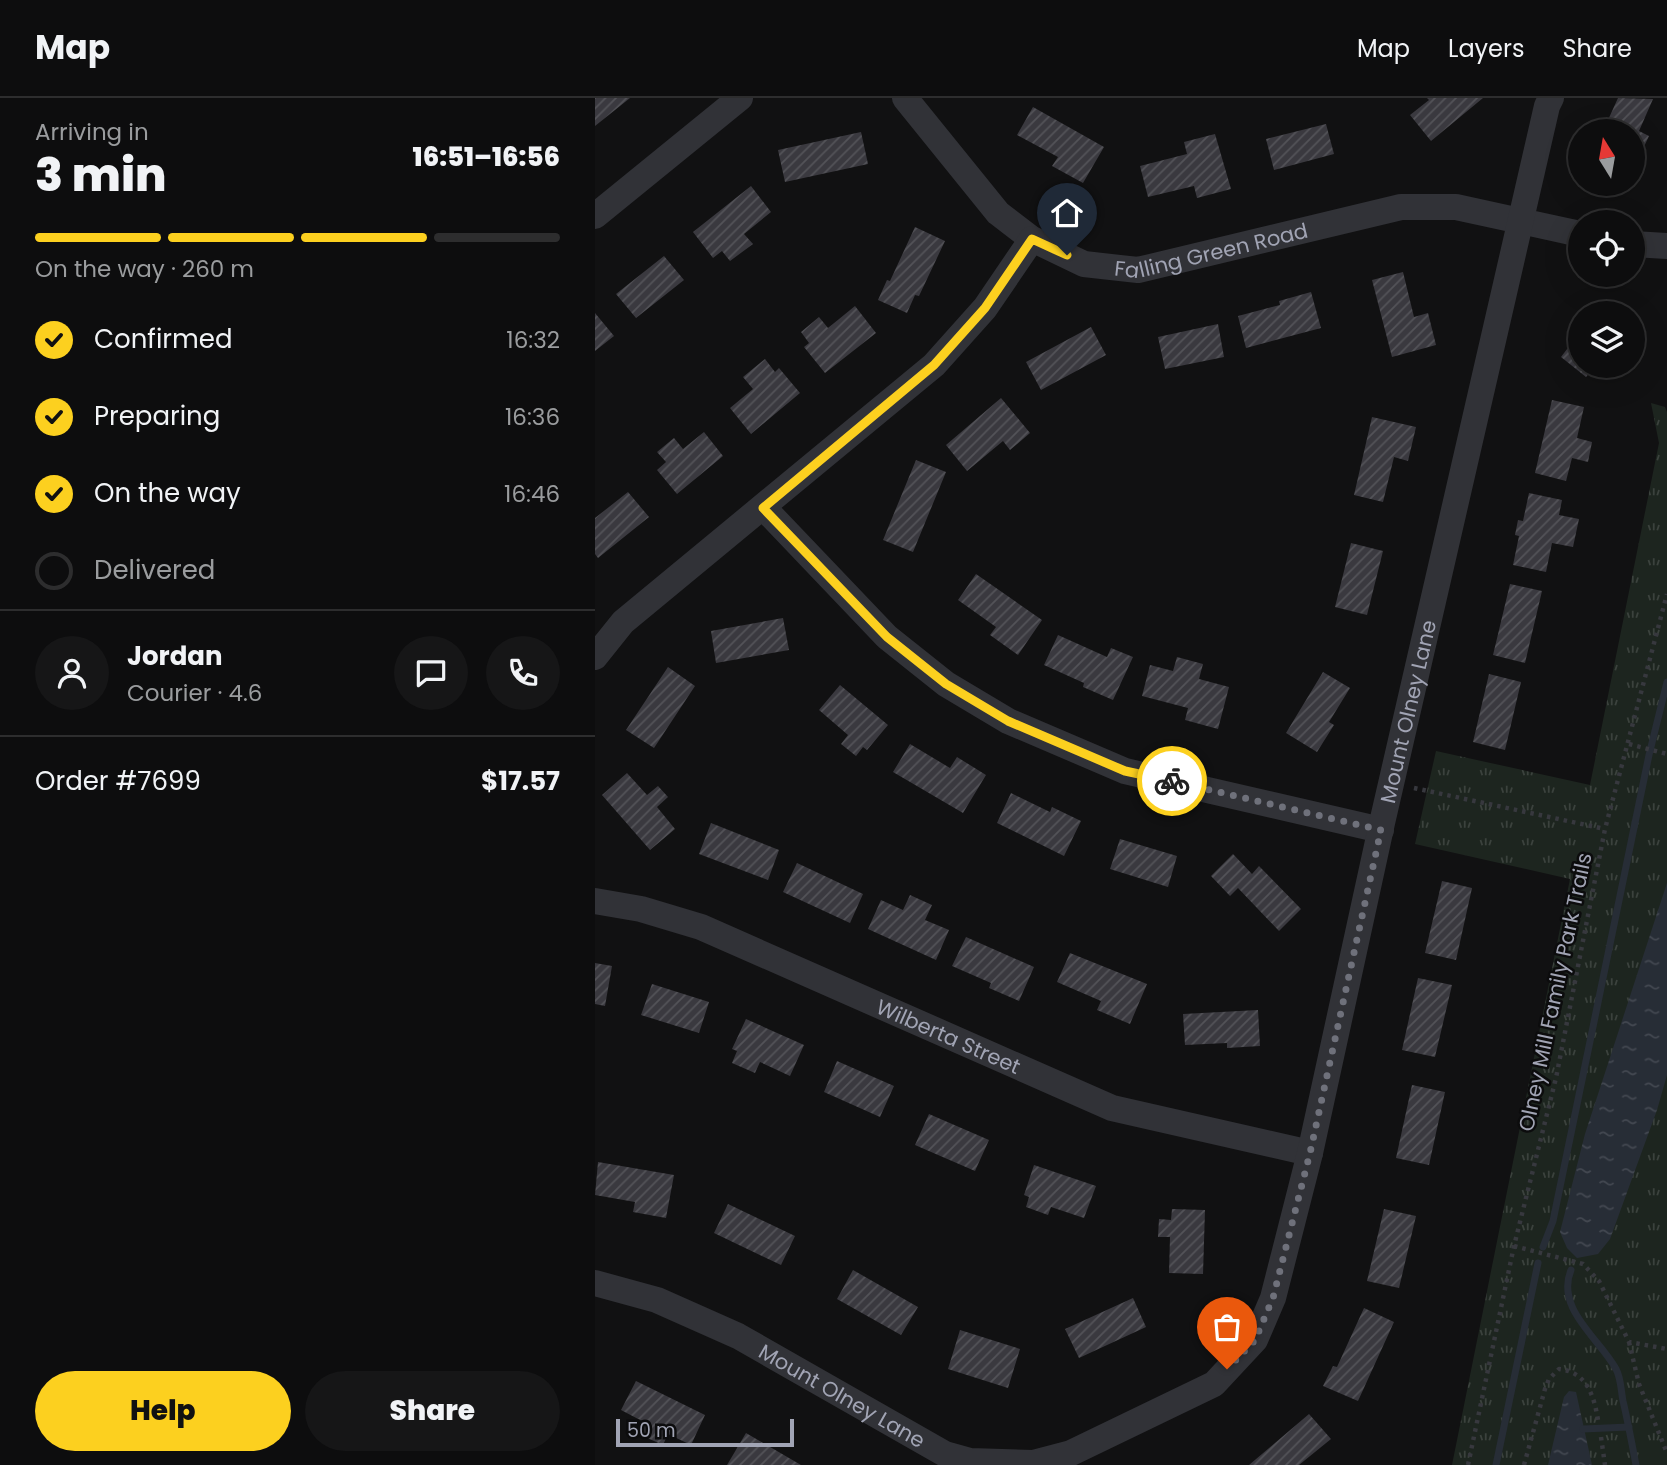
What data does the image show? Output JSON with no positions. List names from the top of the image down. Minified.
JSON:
{"streets":{"street":["Falling Green Road","Mount Olney Lane","Wilberta Street"],"path":["Olney Mill Family Park Trails"]},"crossings":[["Falling Green Road","Mount Olney Lane"],["Mount Olney Lane","Wilberta Street"]],"scale_bar":"50 m","north":"top","page":{"header":"Map","nav":["Map","Layers","Share"],"heading":["3 min","Arriving in","16:51–16:56"],"panel":["Jordan","Courier · 4.6","Order #7699","$17.57"],"bar":"On the way · 260 m","list":[["Confirmed","16:32"],["Preparing","16:36"],["On the way","16:46"],"Delivered"],"buttons":["Help","Share"],"scale":"50 m"}}
